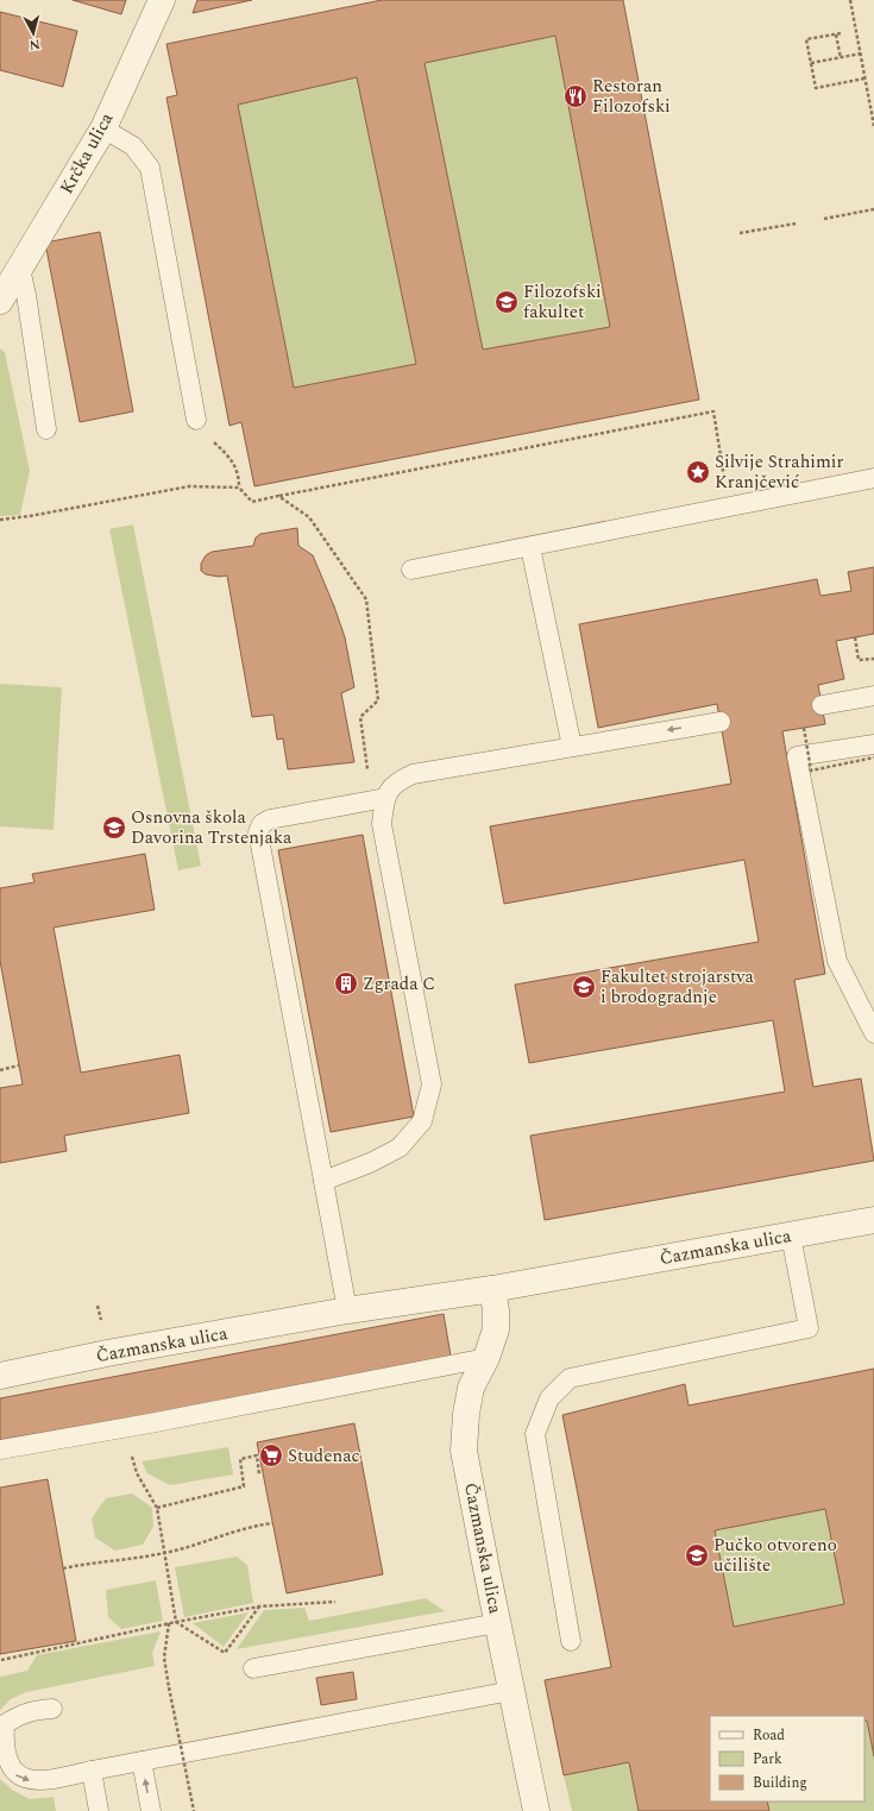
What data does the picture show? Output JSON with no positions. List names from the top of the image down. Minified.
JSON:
{"streets":{"street":["Krčka ulica","Čazmanska ulica"]},"places":{"restaurant":["Restoran Filozofski"],"school or university":["Filozofski fakultet","Osnovna škola Davorina Trstenjaka","Fakultet strojarstva i brodogradnje","Pučko otvoreno učilište"],"place":["Silvije Strahimir Kranjčević"],"building":["Zgrada C"],"supermarket":["Studenac"]},"legend":["Road","Park","Building"],"north":"bottom"}
